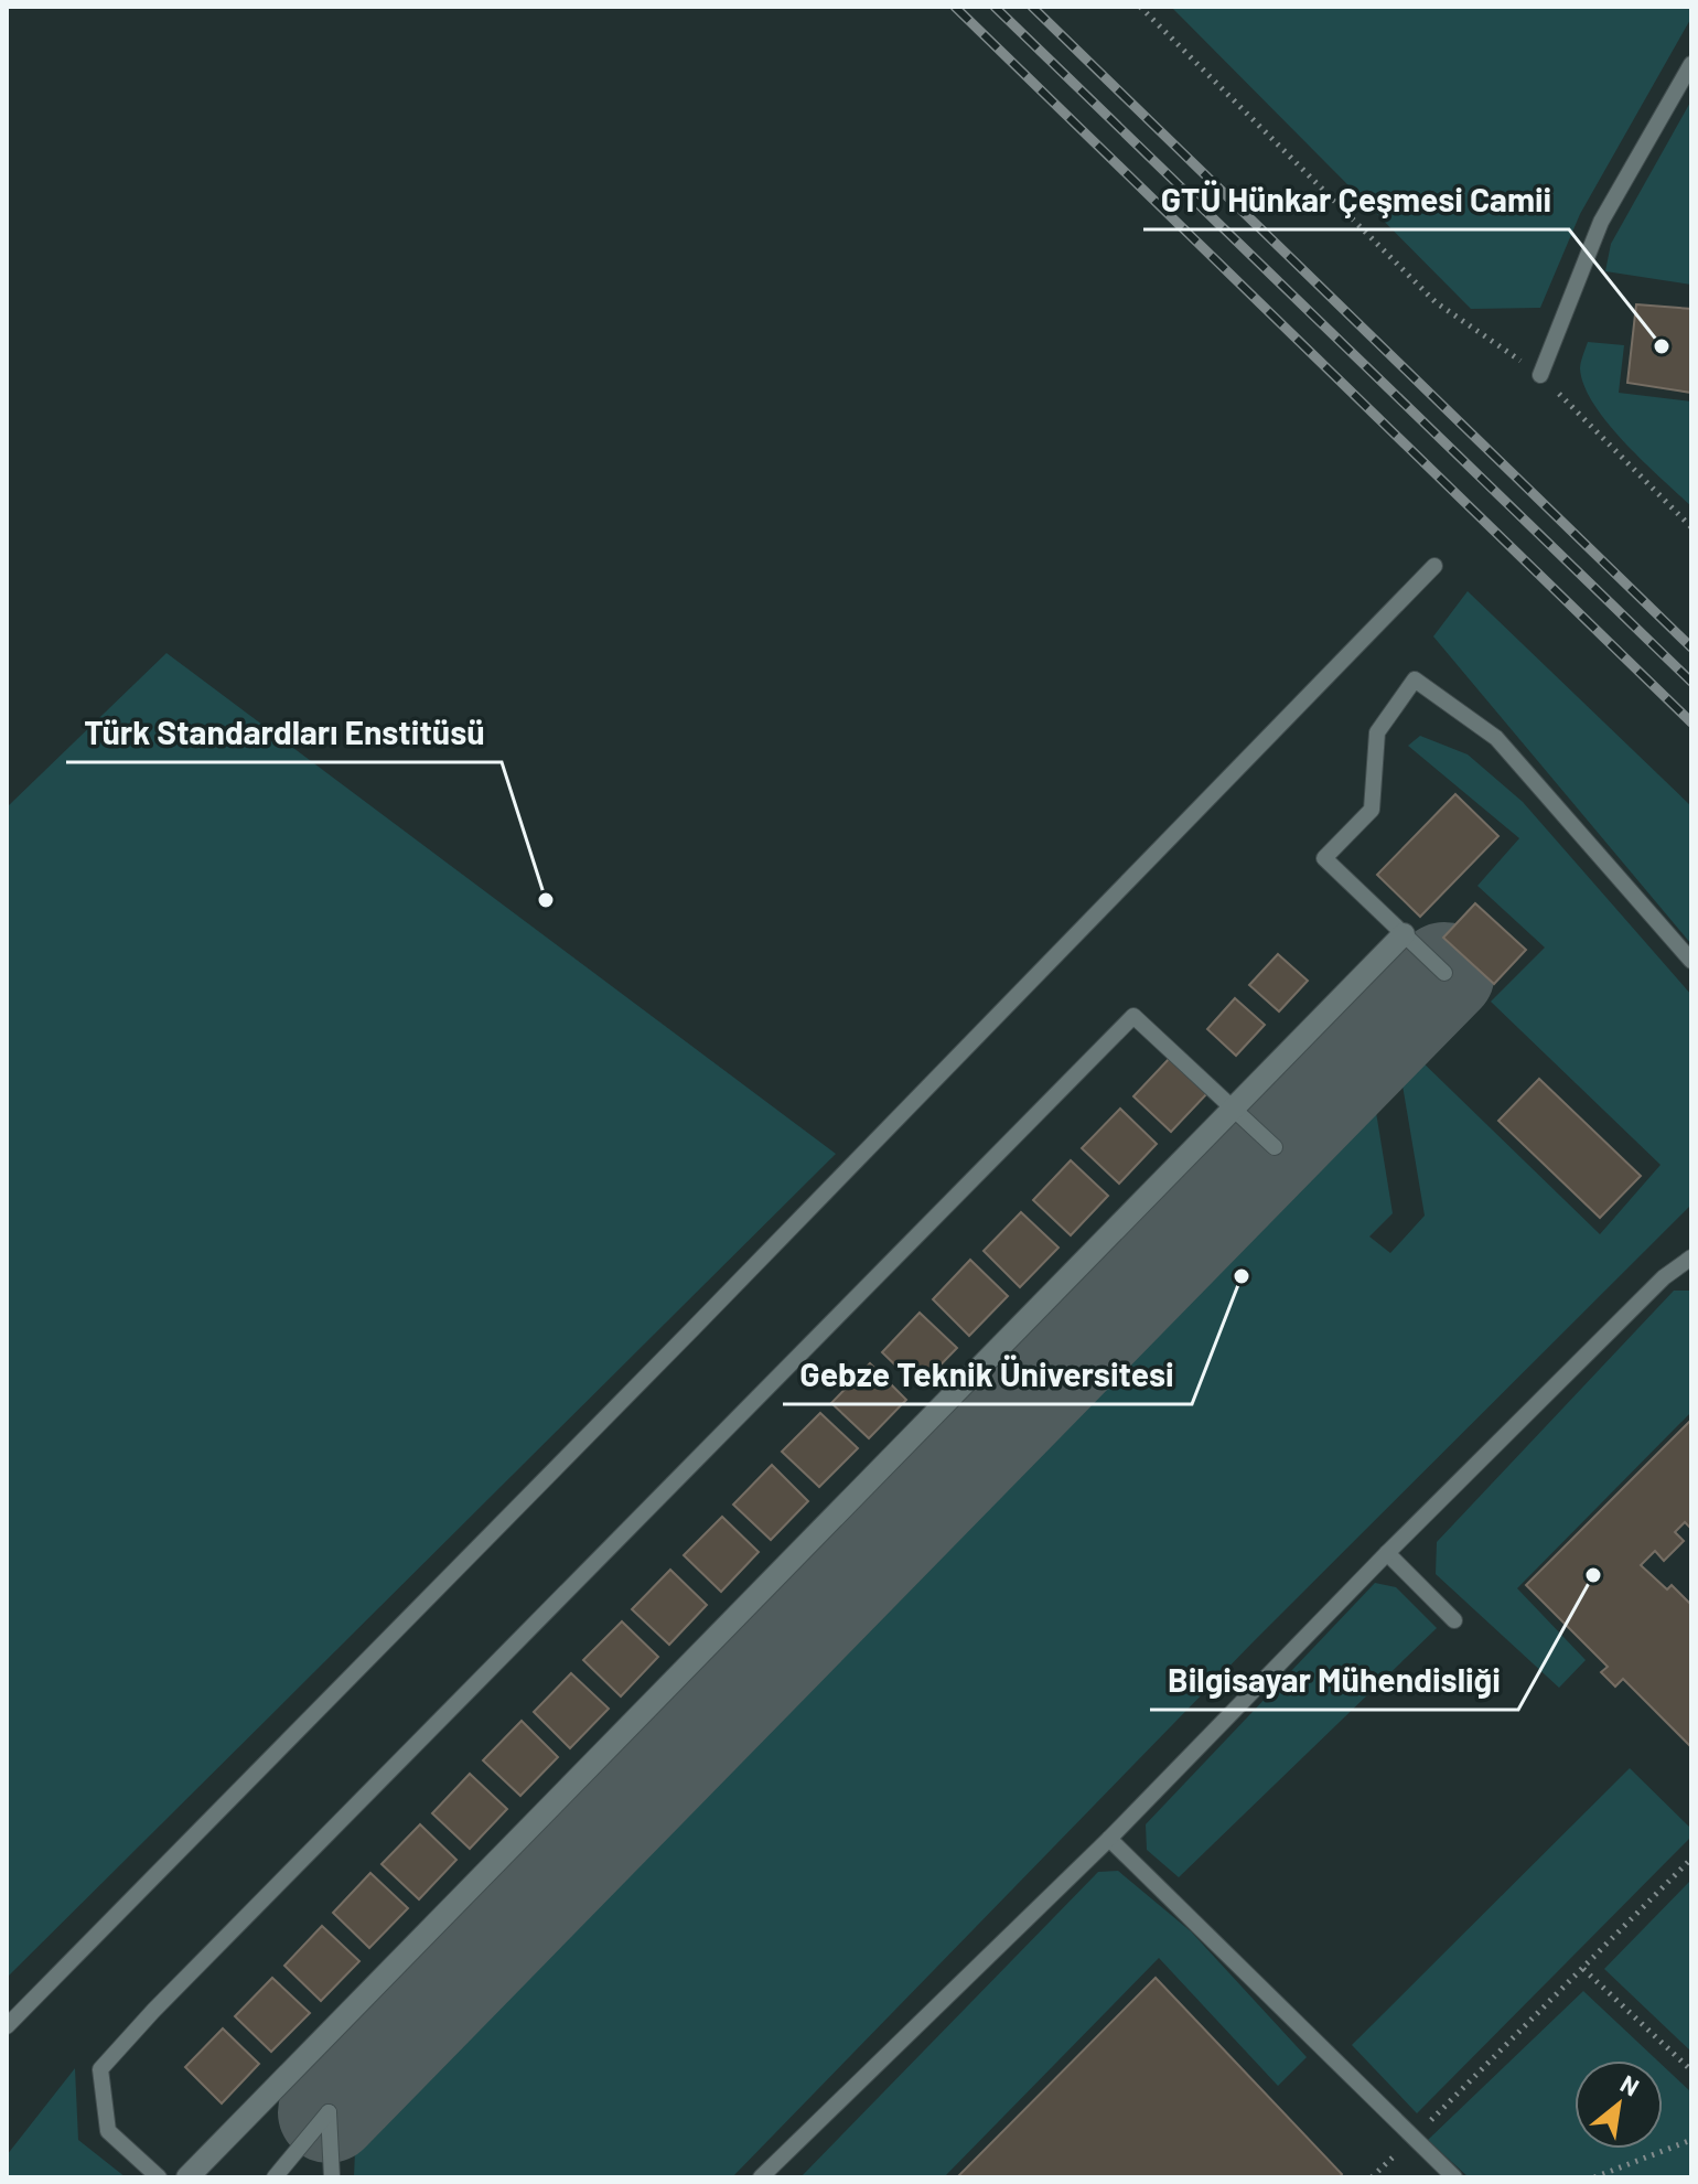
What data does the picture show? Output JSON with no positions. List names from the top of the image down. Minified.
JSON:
{"places":["GTÜ Hünkar Çeşmesi Camii","Türk Standardları Enstitüsü","Gebze Teknik Üniversitesi","Bilgisayar Mühendisliği"],"north":"top right"}
